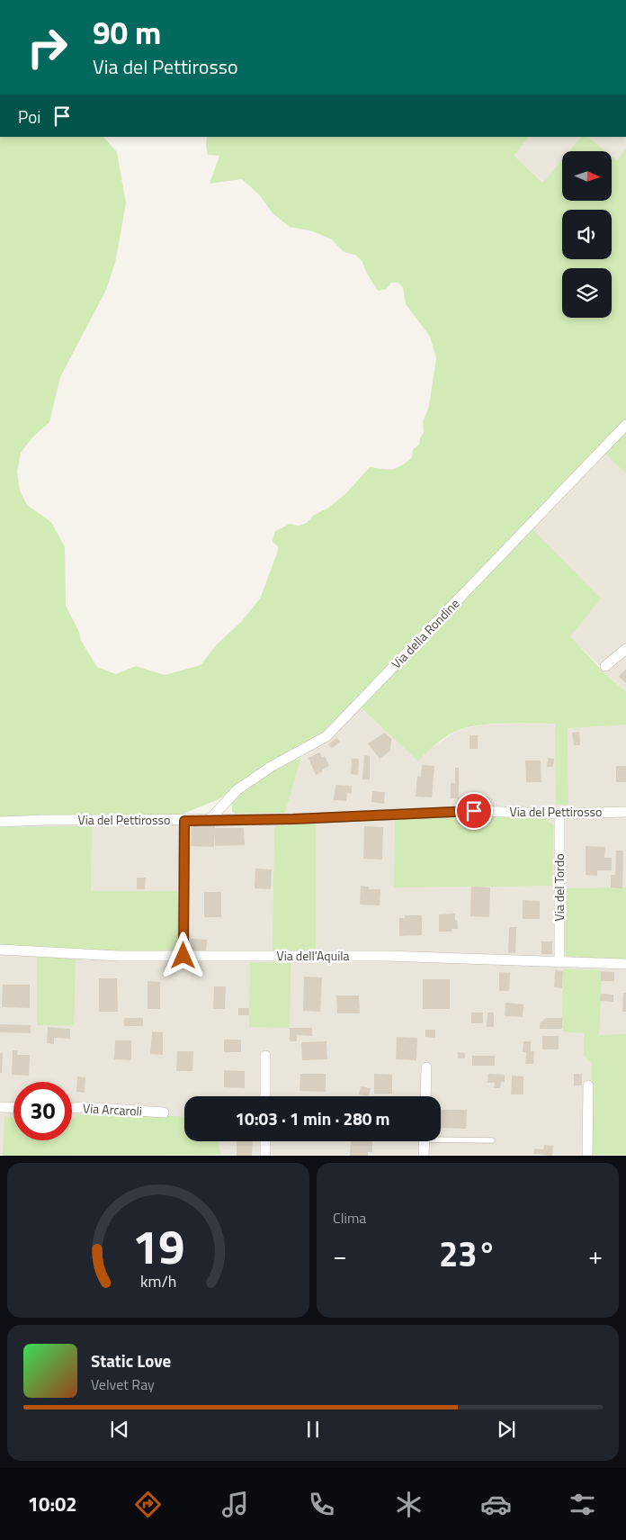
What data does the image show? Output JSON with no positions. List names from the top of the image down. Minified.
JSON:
{"streets":{"street":["Via della Rondine","Via del Pettirosso","Via del Tordo","Via dell'Aquila","Via Arcaroli"]},"crossings":[["Via della Rondine","Via del Pettirosso"],["Via del Pettirosso","Via del Tordo"],["Via del Tordo","Via dell'Aquila"]],"north":"right","page":{"turn":["90 m","Via del Pettirosso"],"then":"Poi","limit":"30","trip":"10:03 · 1 min · 280 m","tile":"Clima","heat":["−","23°","+"],"song":["Static Love","Velvet Ray"],"tabs":"10:02","gauge":["19","km/h"]}}
